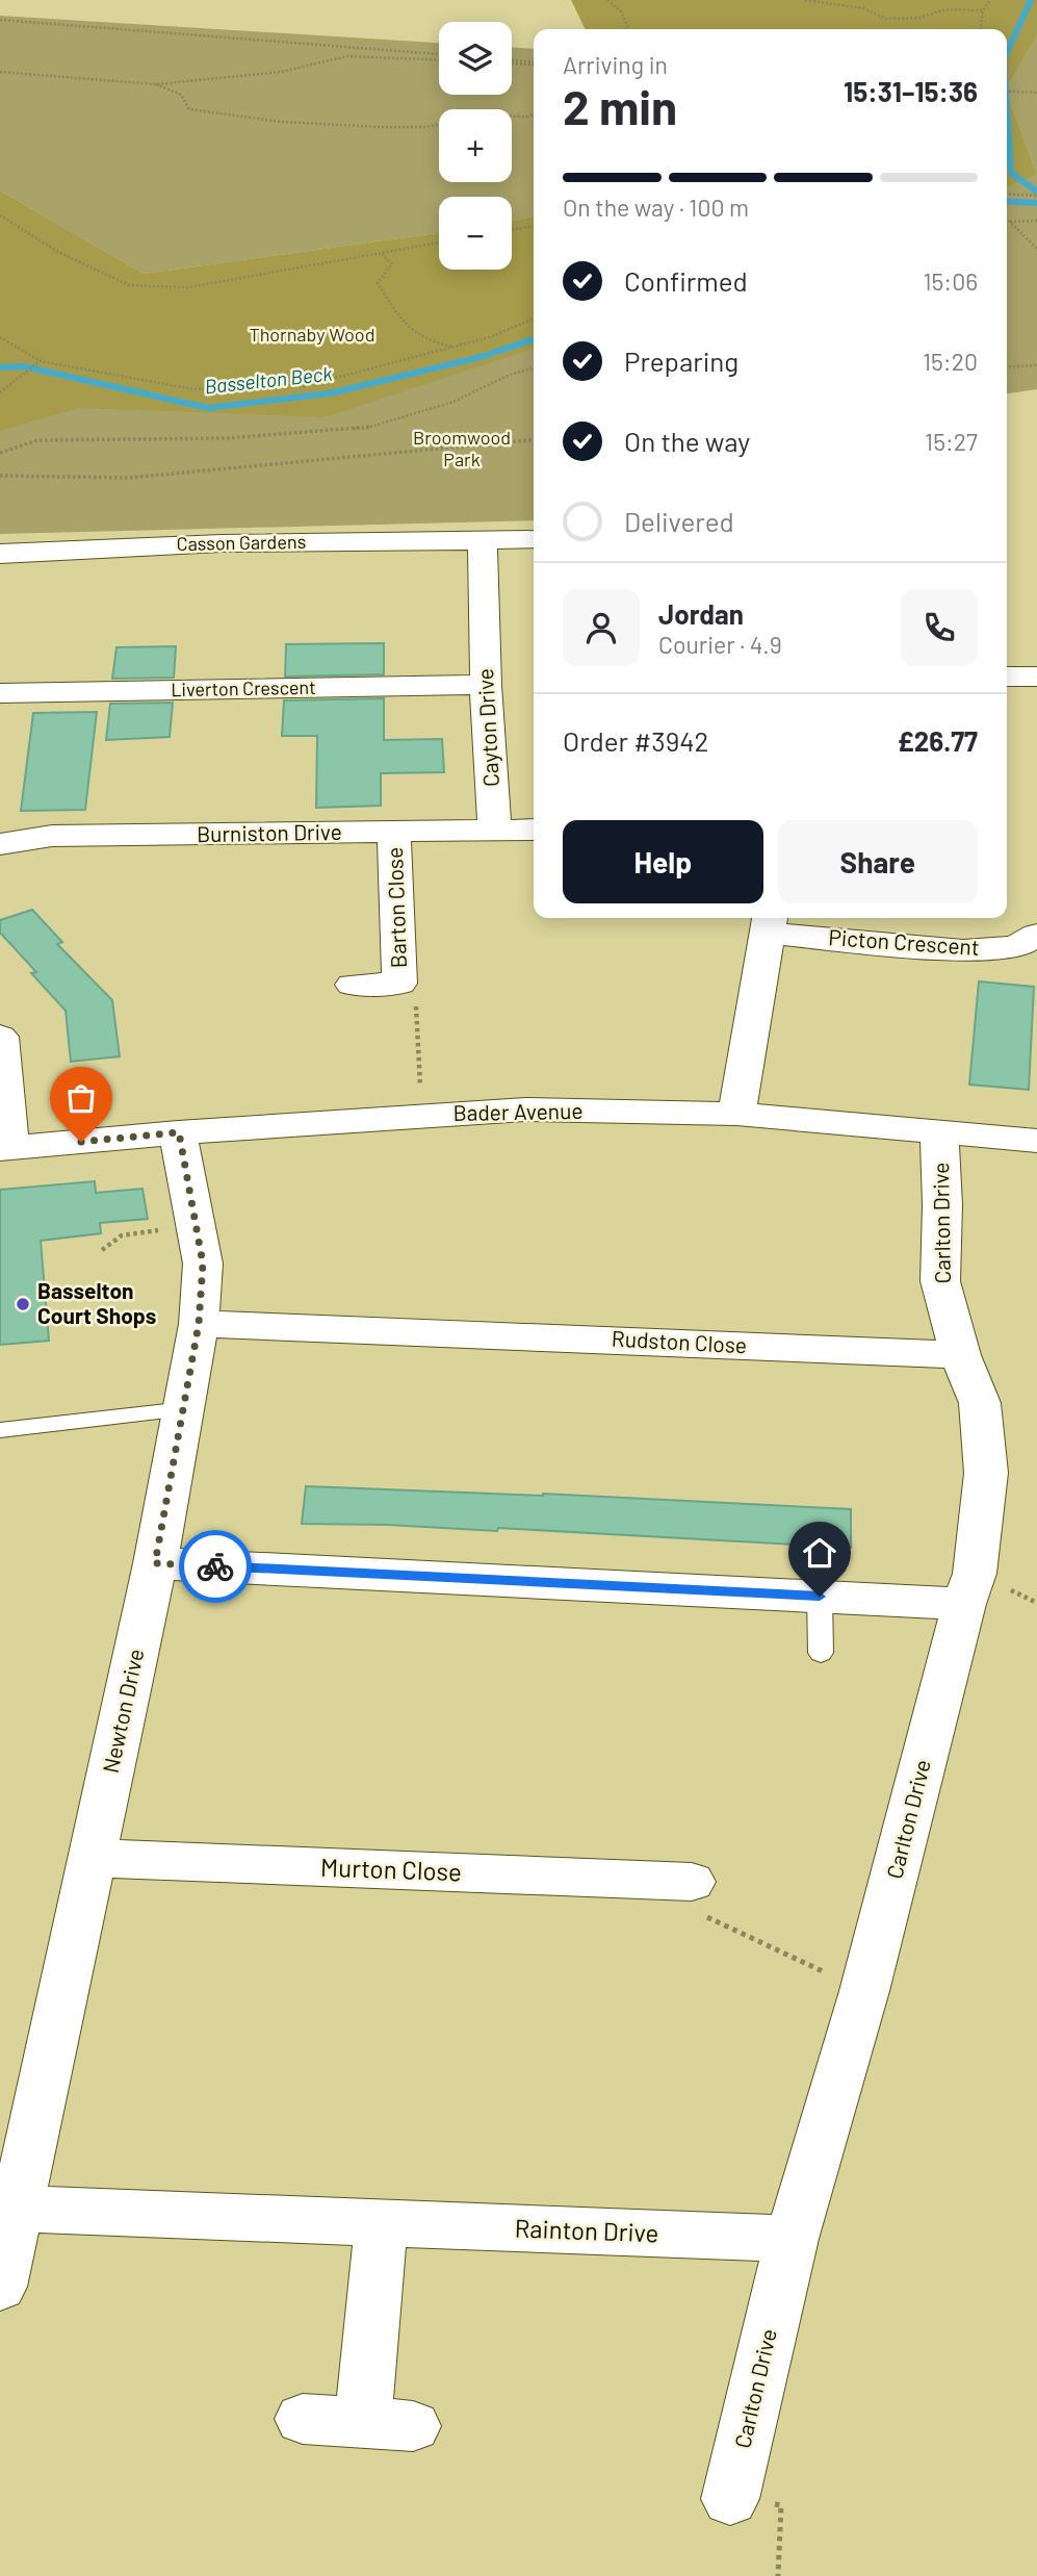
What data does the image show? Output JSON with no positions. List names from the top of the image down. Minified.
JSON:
{"streets":{"street":["Casson Gardens","Liverton Crescent","Cayton Drive","Burniston Drive","Barton Close","Picton Crescent","Bader Avenue","Carlton Drive","Rudston Close","Newton Drive","Murton Close","Rainton Drive"]},"crossings":[["Casson Gardens","Cayton Drive"],["Liverton Crescent","Cayton Drive"],["Cayton Drive","Burniston Drive"],["Burniston Drive","Barton Close"],["Barton Close","Bader Avenue"],["Bader Avenue","Carlton Drive"],["Bader Avenue","Newton Drive"],["Carlton Drive","Rudston Close"],["Carlton Drive","Rainton Drive"],["Rudston Close","Newton Drive"],["Newton Drive","Murton Close"],["Newton Drive","Rainton Drive"]],"water":["Basselton Beck"],"parks":["Thornaby Wood","Broomwood Park"],"places":["Basselton Court Shops"],"page":{"map_buttons":["+","−"],"heading":["2 min","Arriving in","15:31–15:36"],"panel":["Jordan","Courier · 4.9","Order #3942","£26.77"],"bar":"On the way · 100 m","list":[["Confirmed","15:06"],["Preparing","15:20"],["On the way","15:27"],"Delivered"],"buttons":["Help","Share"]}}
